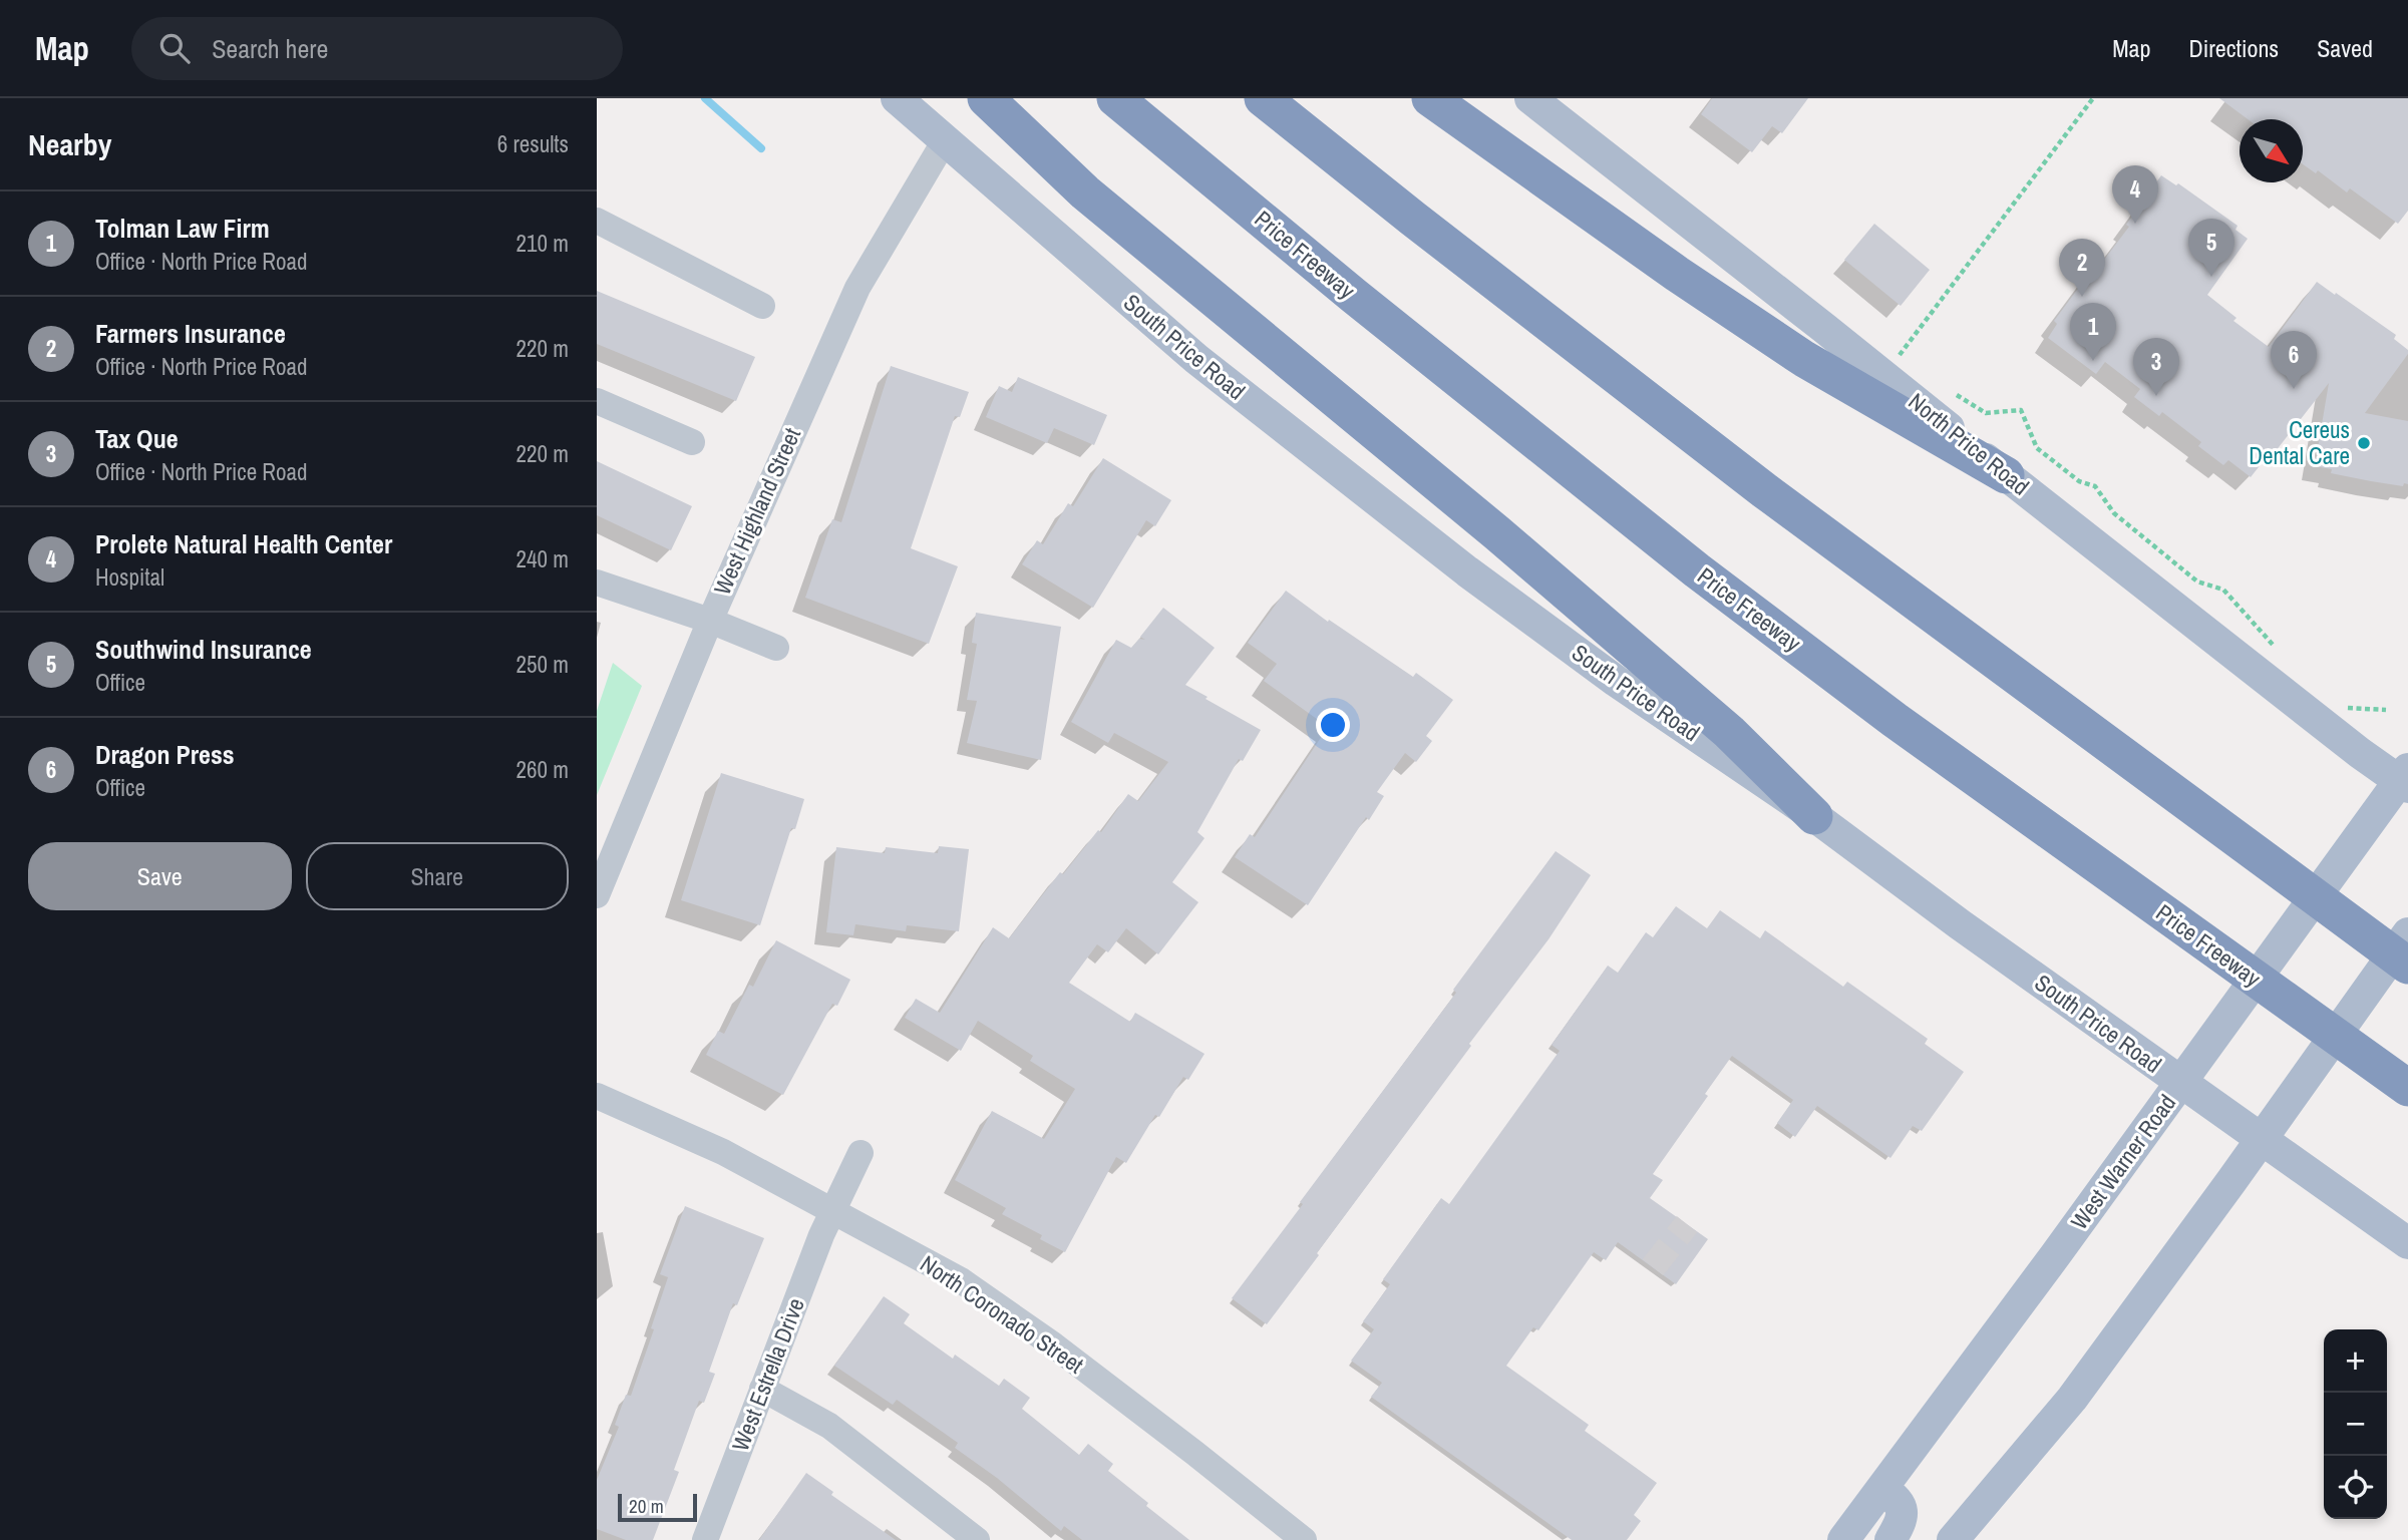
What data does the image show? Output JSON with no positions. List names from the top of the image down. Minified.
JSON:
{"streets":{"highway":["Price Freeway"],"main road":["South Price Road","North Price Road","West Warner Road"],"street":["West Highland Street","North Coronado Street","West Estrella Drive"]},"crossings":[["South Price Road","West Highland Street"],["South Price Road","West Warner Road"],["North Price Road","West Warner Road"],["North Coronado Street","West Estrella Drive"]],"places":["Cereus Dental Care"],"scale_bar":"20 m","north":"bottom right","page":{"header":"Map","search":"Search here","nav":["Map","Directions","Saved"],"heading":["Nearby","6 results"],"pins":["4","5","2","1","6","3"],"list":[{"mark":"1","name":"Tolman Law Firm","note":"Office · North Price Road","value":"210 m"},{"mark":"2","name":"Farmers Insurance","note":"Office · North Price Road","value":"220 m"},{"mark":"3","name":"Tax Que","note":"Office · North Price Road","value":"220 m"},{"mark":"4","name":"Prolete Natural Health Center","note":"Hospital","value":"240 m"},{"mark":"5","name":"Southwind Insurance","note":"Office","value":"250 m"},{"mark":"6","name":"Dragon Press","note":"Office","value":"260 m"}],"buttons":["Save","Share"],"map_buttons":["+","−"],"scale":"20 m"}}
